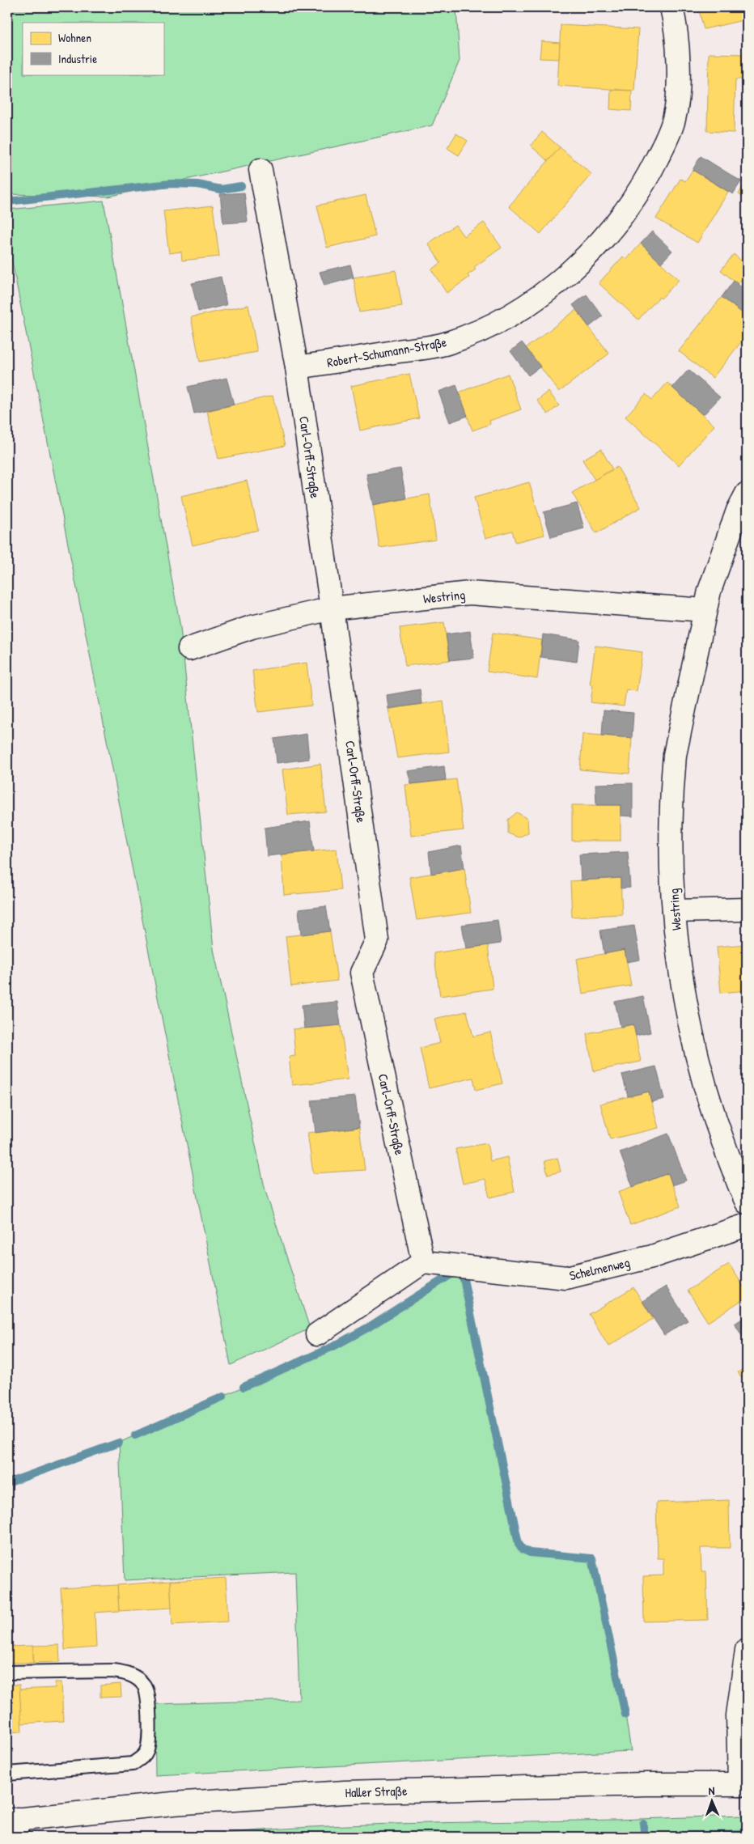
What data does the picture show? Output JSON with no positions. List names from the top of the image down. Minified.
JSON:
{"streets":{"street":["Robert-Schumann-Straße","Carl-Orff-Straße","Westring","Schelmenweg","Haller Straße"]},"crossings":[["Robert-Schumann-Straße","Carl-Orff-Straße"],["Carl-Orff-Straße","Westring"],["Carl-Orff-Straße","Schelmenweg"]],"legend":["Wohnen","Industrie"],"north":"top"}
